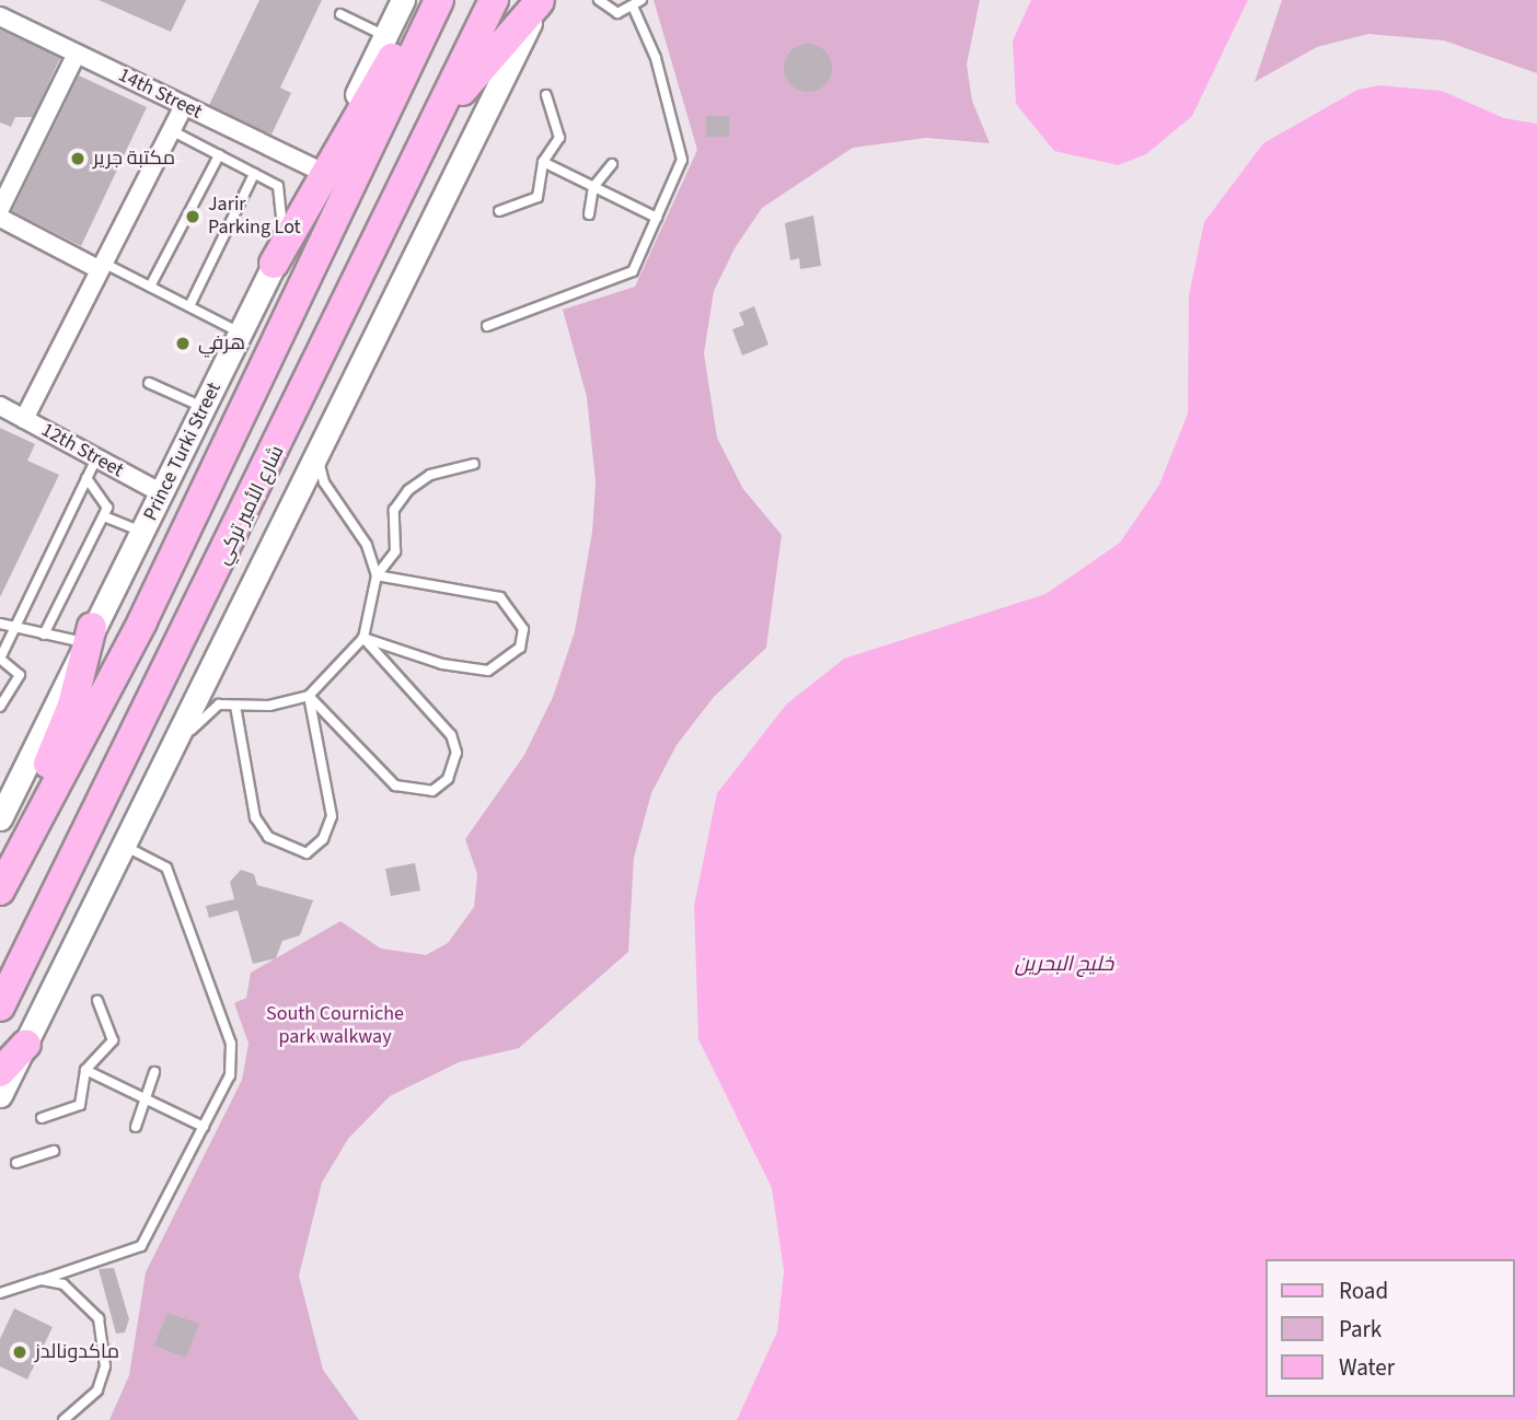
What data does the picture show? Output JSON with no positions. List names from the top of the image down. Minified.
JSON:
{"streets":{"main road":["شارع الأمير تركي"],"street":["14th Street","12th Street","Prince Turki Street"]},"crossings":[["14th Street","Prince Turki Street"],["12th Street","Prince Turki Street"]],"water":["خليج البحرين"],"parks":["South Courniche park walkway"],"places":["مكتبة جرير","Jarir Parking Lot","هرفي","ماكدونالدز"],"legend":["Road","Park","Water"]}
